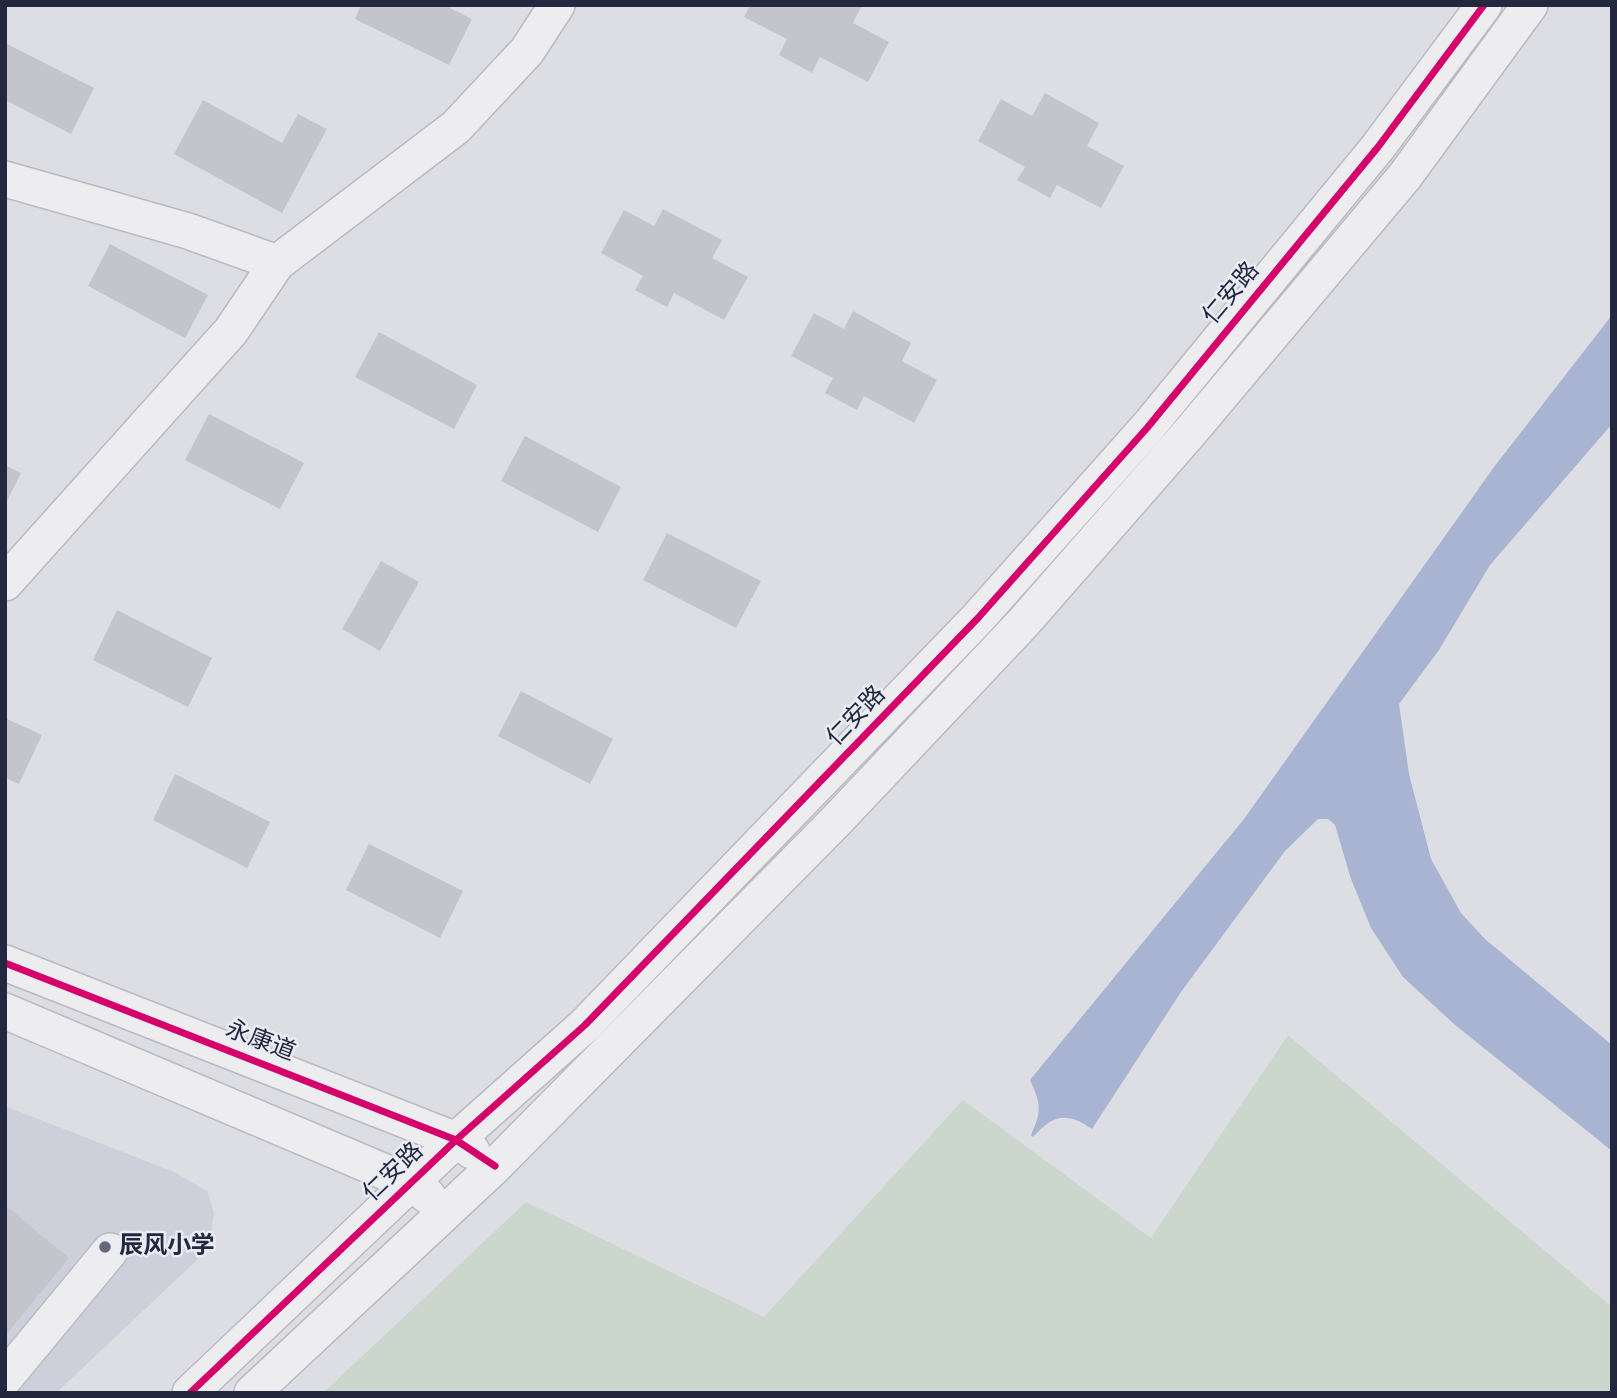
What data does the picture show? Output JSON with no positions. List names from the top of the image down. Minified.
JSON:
{"streets":{"street":["仁安路","永康道"]},"crossings":[["仁安路","永康道"]],"places":["辰风小学"]}
